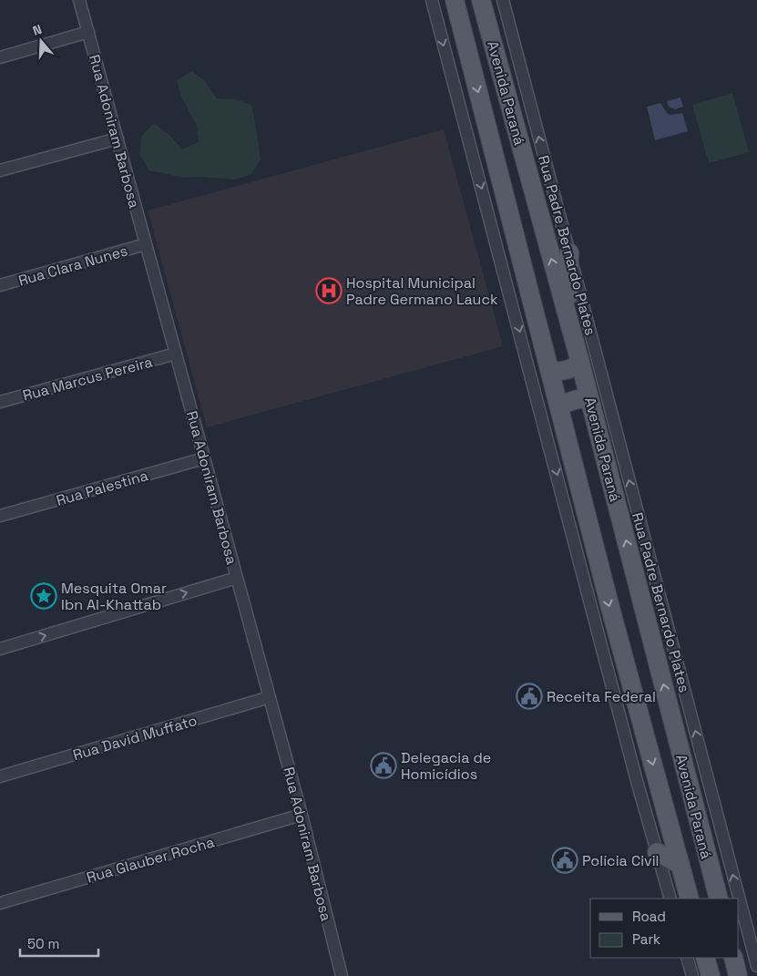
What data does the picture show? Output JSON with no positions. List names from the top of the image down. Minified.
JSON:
{"streets":{"main road":["Avenida Paraná"],"street":["Rua Adoniram Barbosa","Rua Padre Bernardo Plates","Rua Clara Nunes","Rua Marcus Pereira","Rua Palestina","Rua David Muffato","Rua Glauber Rocha"]},"crossings":[["Rua Adoniram Barbosa","Rua Clara Nunes"],["Rua Adoniram Barbosa","Rua Marcus Pereira"],["Rua Adoniram Barbosa","Rua Palestina"],["Rua Adoniram Barbosa","Rua David Muffato"],["Rua Adoniram Barbosa","Rua Glauber Rocha"]],"places":{"hospital":["Hospital Municipal Padre Germano Lauck"],"place":["Mesquita Omar Ibn Al-Khattab"],"public building":["Receita Federal","Delegacia de Homicídios","Polícia Civil"]},"legend":["Road","Park"],"scale_bar":"50 m","north":"top"}
